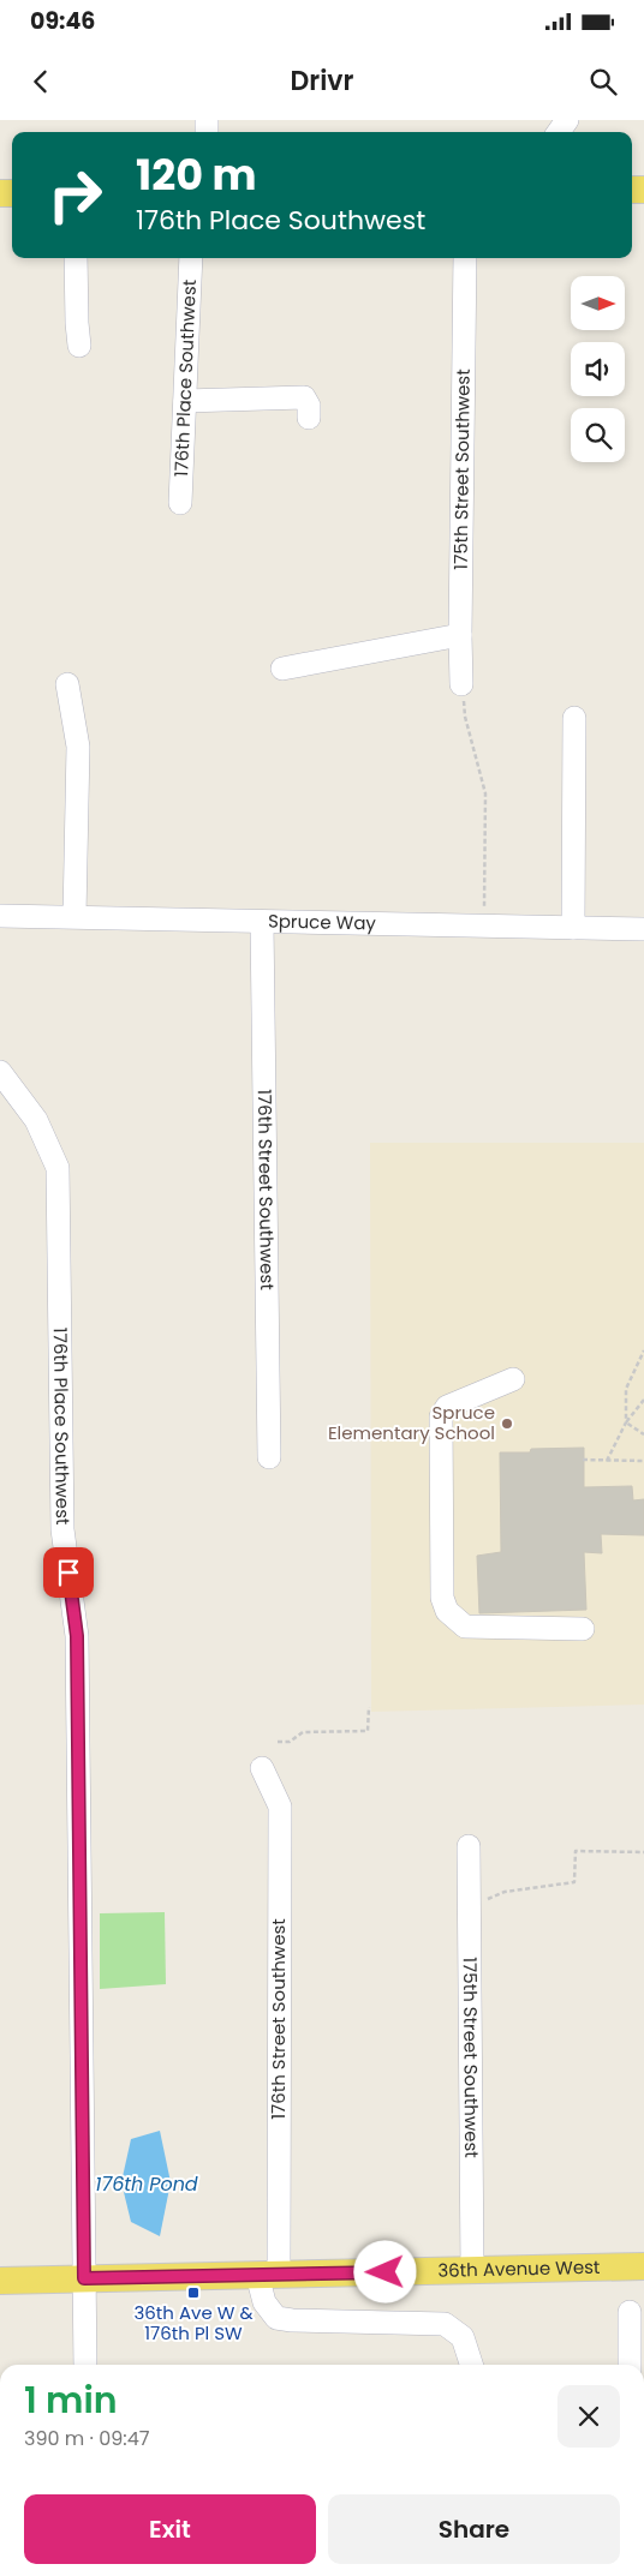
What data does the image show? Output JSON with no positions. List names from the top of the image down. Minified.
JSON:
{"streets":{"main road":["36th Avenue West"],"street":["176th Place Southwest","175th Street Southwest","Spruce Way","176th Street Southwest"]},"crossings":[["176th Place Southwest","36th Avenue West"],["175th Street Southwest","36th Avenue West"],["Spruce Way","176th Street Southwest"],["176th Street Southwest","36th Avenue West"]],"water":["176th Pond"],"places":{"other":["Spruce Elementary School"],"transit":["36th Ave W & 176th Pl SW"]},"north":"right","page":{"status":"09:46","header":"Drivr","turn":["120 m","176th Place Southwest"],"heading":["1 min","390 m · 09:47"],"buttons":["Exit","Share"]}}
